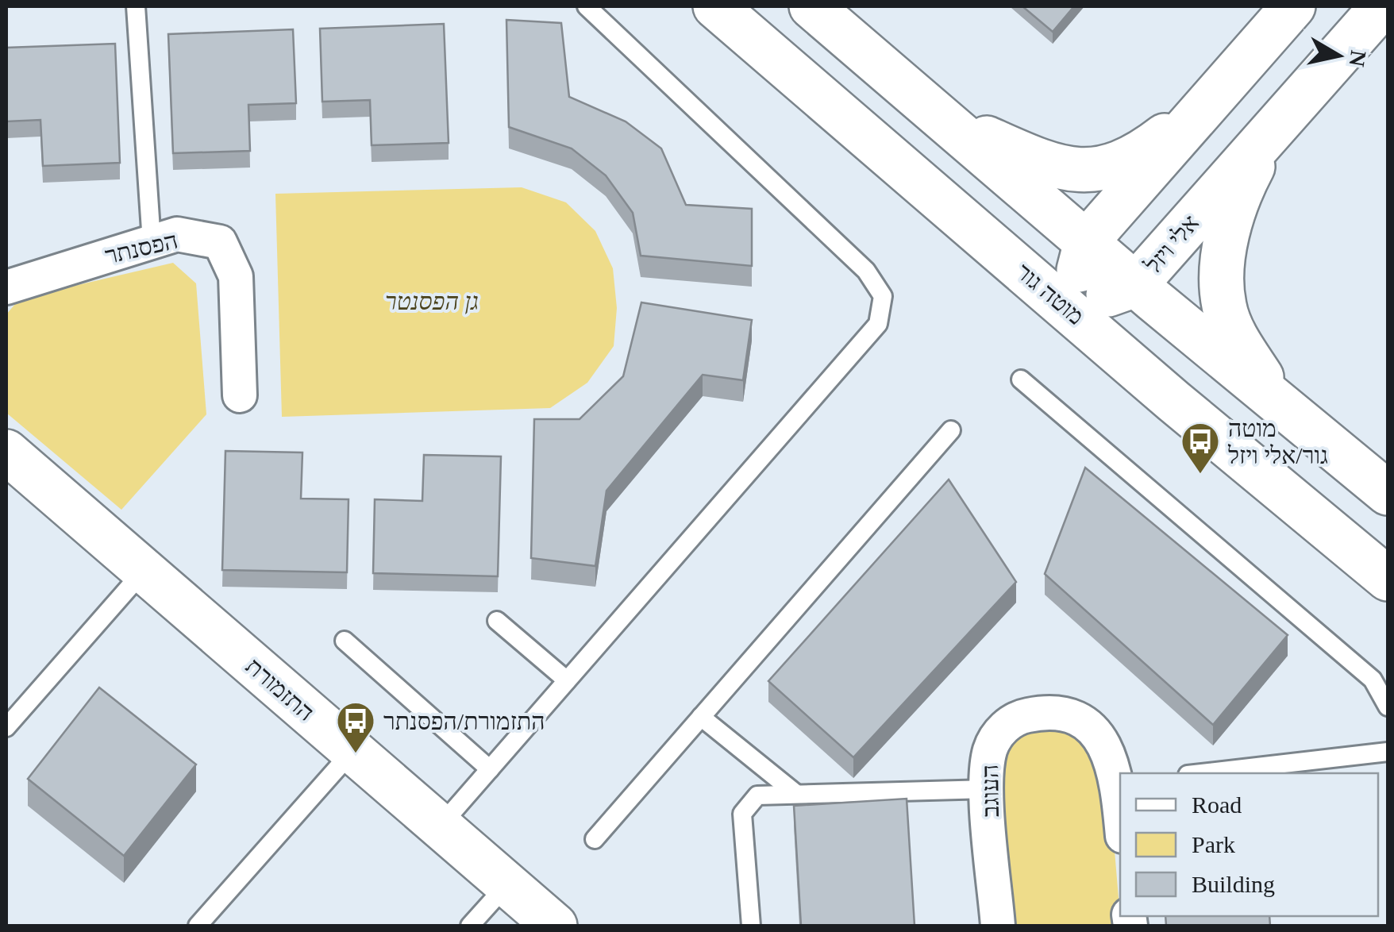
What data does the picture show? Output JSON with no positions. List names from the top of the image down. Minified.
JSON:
{"streets":{"main road":["אלי ויזל","מוטה גור","התזמורת"],"street":["הפסנתר","העוגב"]},"crossings":[["אלי ויזל","מוטה גור"]],"parks":["גן הפסנטר"],"places":{"bus stop":["מוטה גור/אלי ויזל","התזמורת/הפסנתר"]},"legend":["Road","Park","Building"],"north":"right"}
